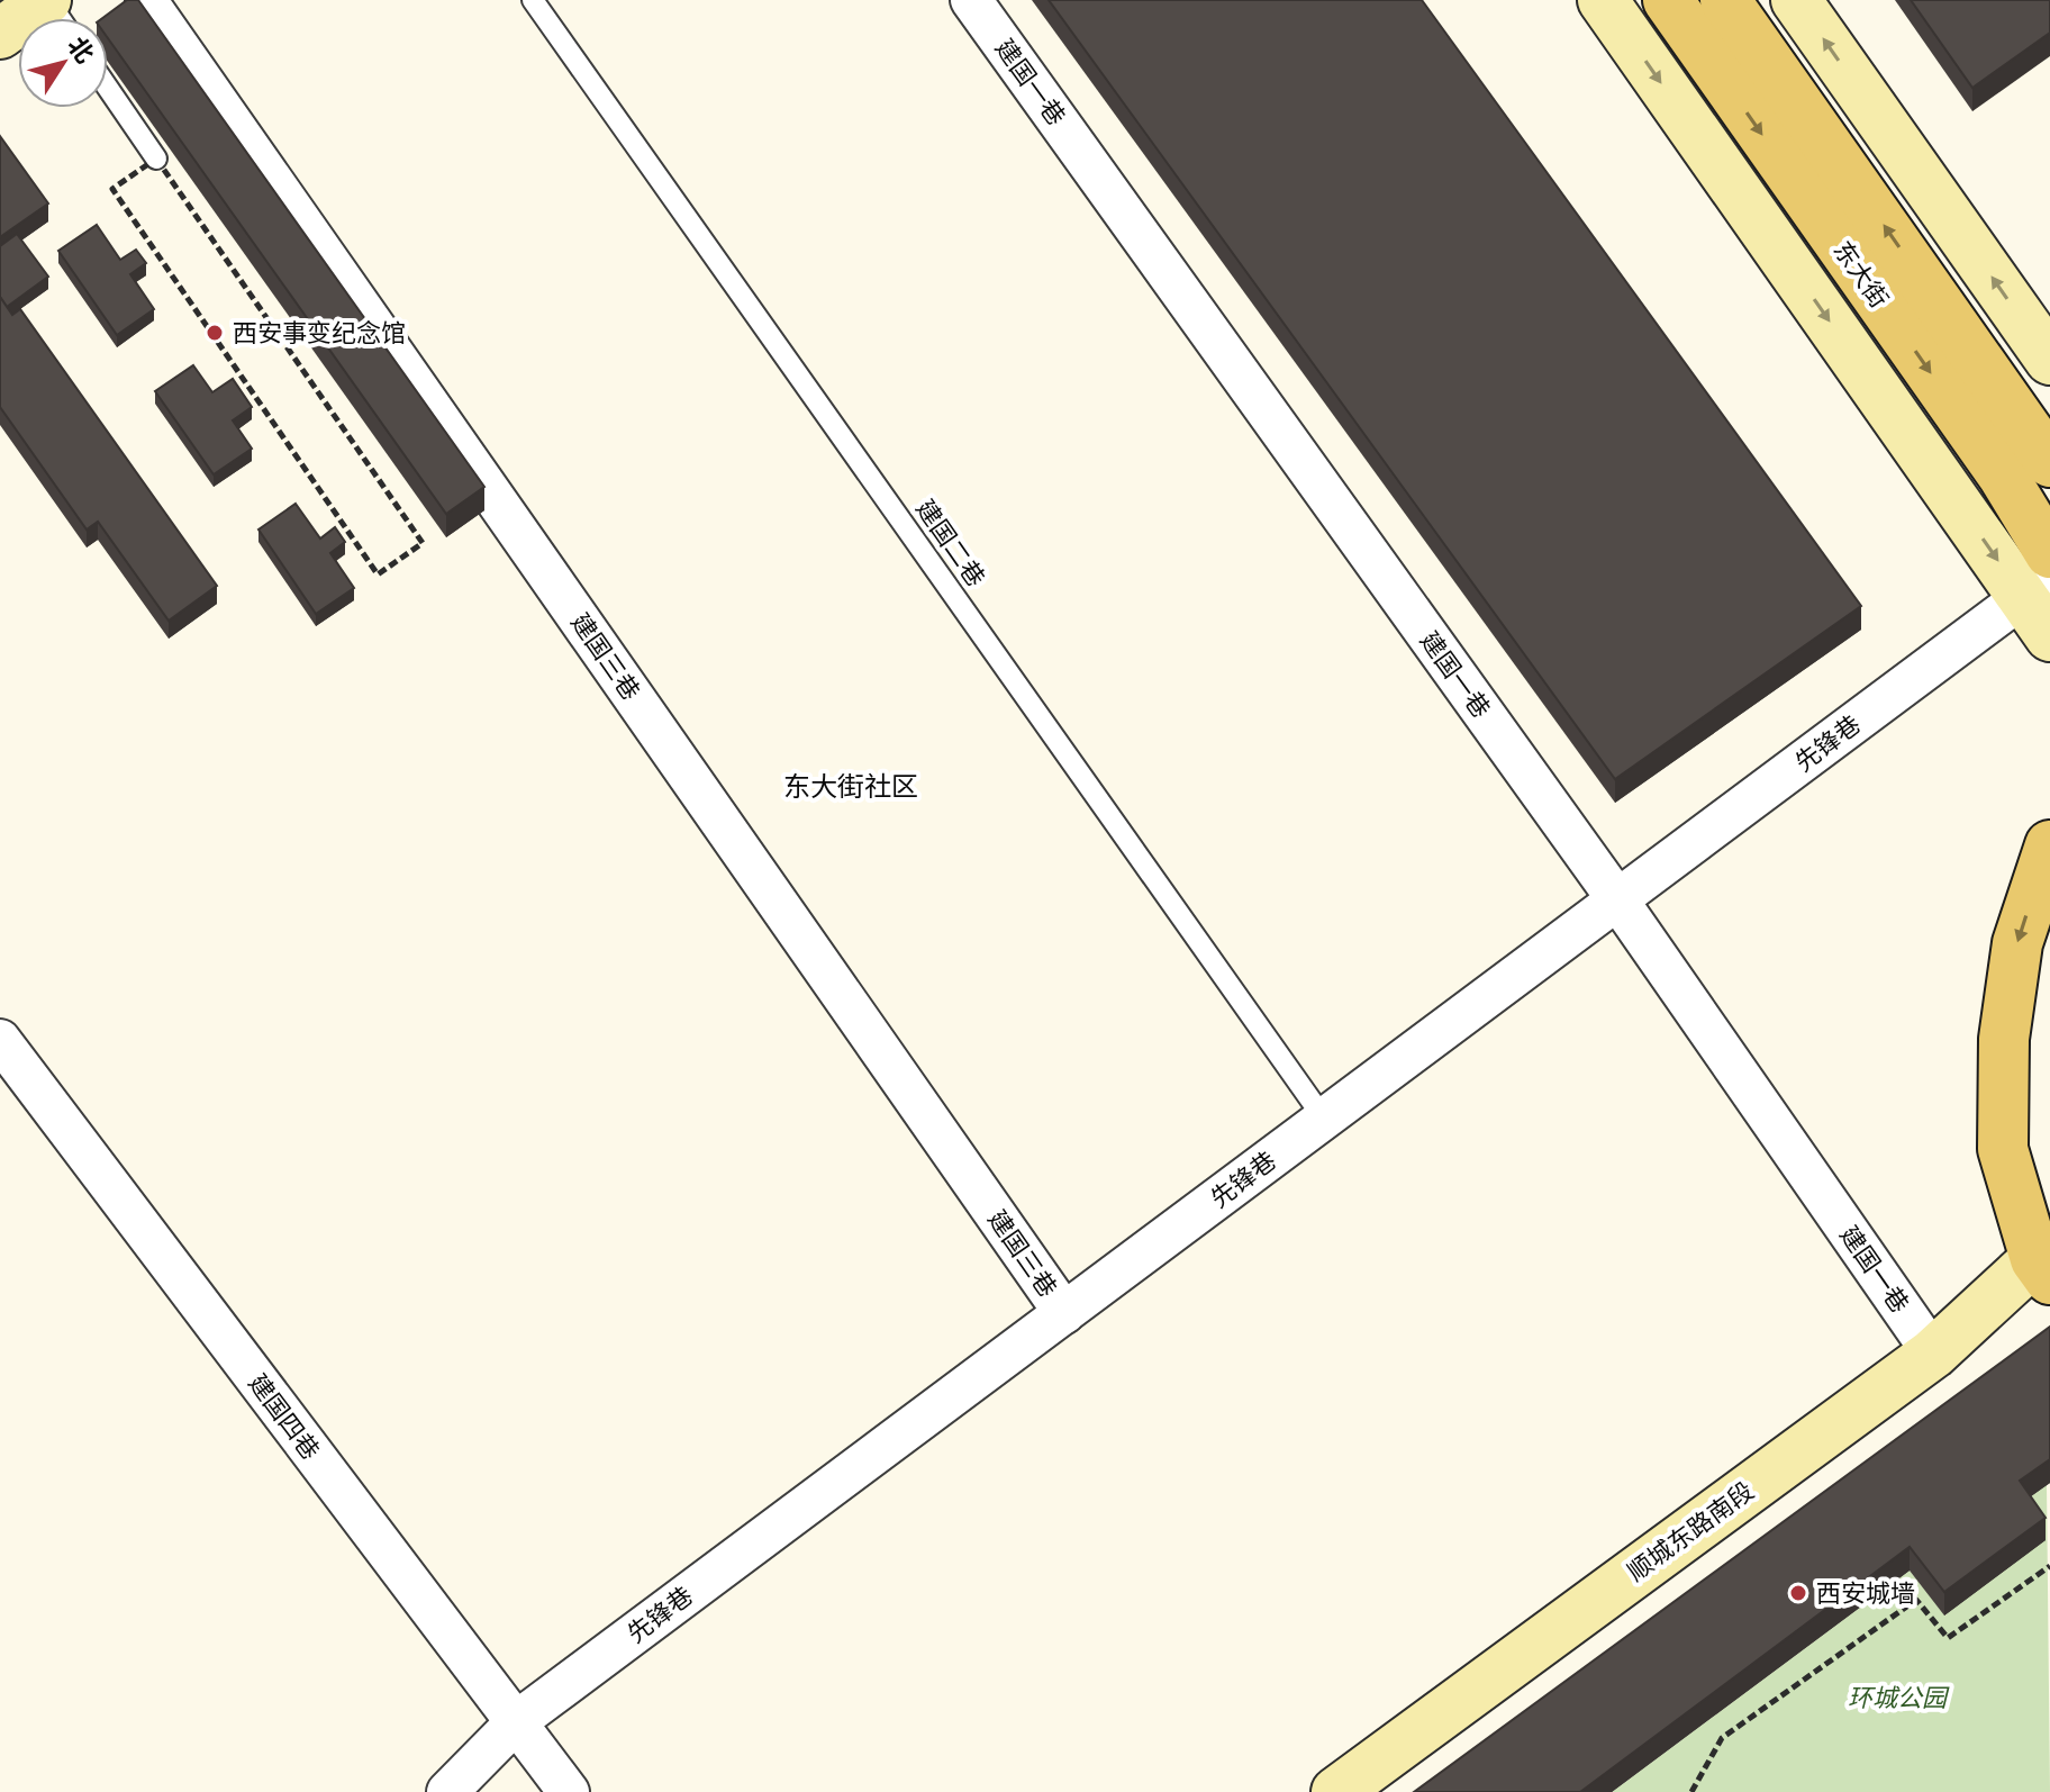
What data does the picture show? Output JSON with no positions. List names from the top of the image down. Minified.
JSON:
{"streets":{"main road":["东大街","顺城东路南段"],"street":["建国一巷","建国三巷","先锋巷","建国四巷"],"lane":["建国二巷"]},"crossings":[["建国一巷","先锋巷"],["建国一巷","顺城东路南段"],["建国二巷","先锋巷"],["建国三巷","先锋巷"],["先锋巷","建国四巷"]],"districts":["东大街社区"],"parks":["环城公园"],"places":["西安事变纪念馆","西安城墙"],"north":"top right"}
